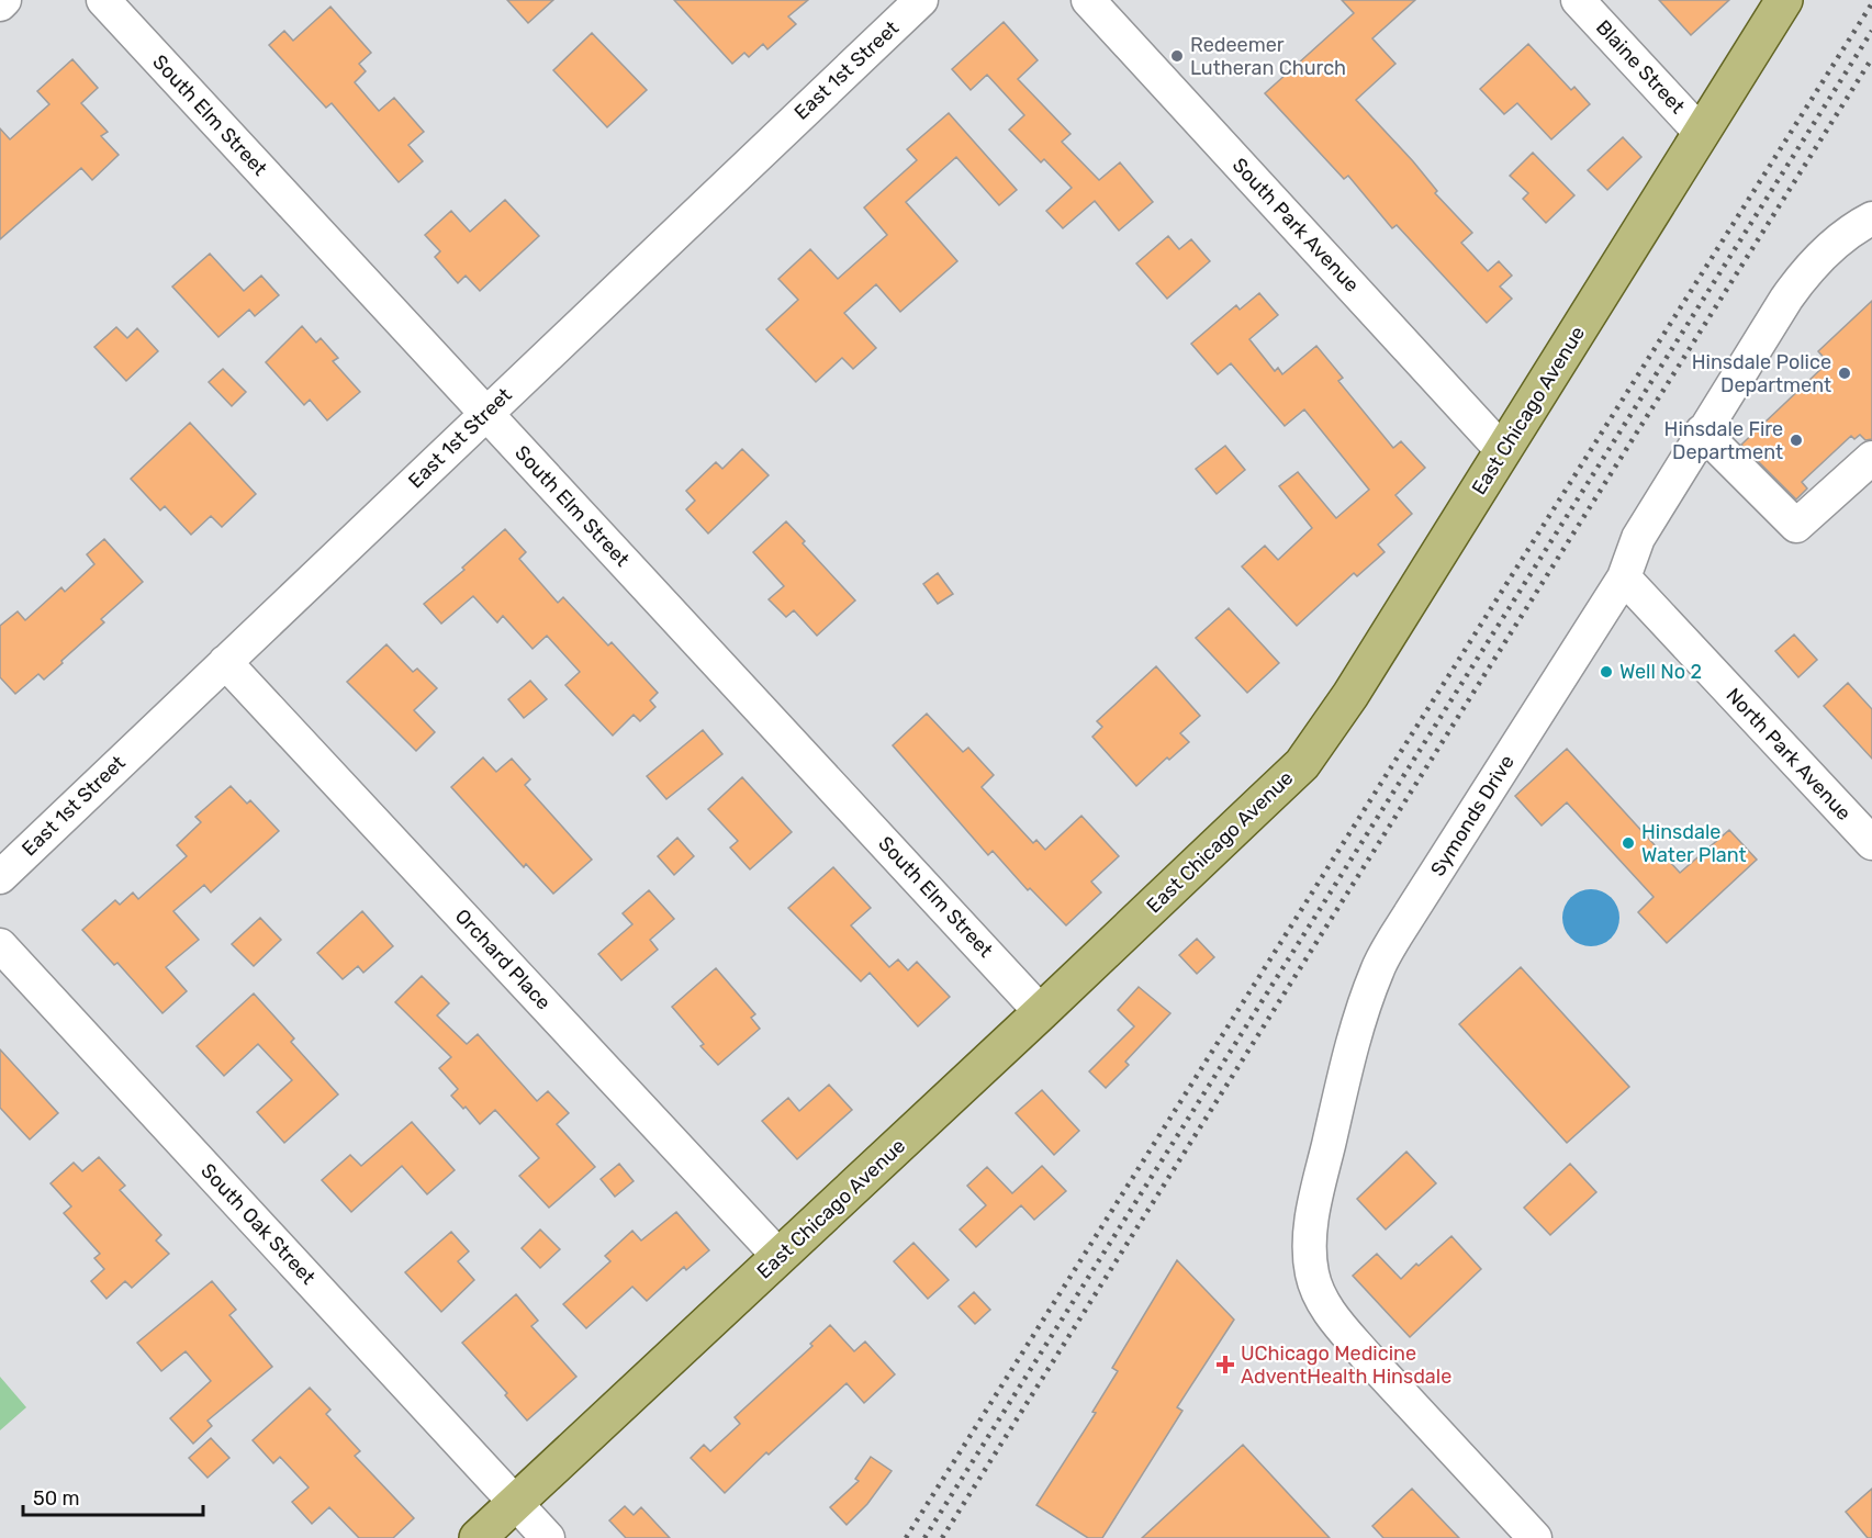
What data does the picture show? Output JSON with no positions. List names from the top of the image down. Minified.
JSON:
{"streets":{"main road":["East Chicago Avenue"],"street":["Blaine Street","East 1st Street","South Elm Street","South Park Avenue","North Park Avenue","Symonds Drive","Orchard Place","South Oak Street"]},"crossings":[["Blaine Street","East Chicago Avenue"],["East 1st Street","South Elm Street"],["East 1st Street","Orchard Place"],["South Elm Street","East Chicago Avenue"],["South Park Avenue","East Chicago Avenue"],["East Chicago Avenue","Orchard Place"],["East Chicago Avenue","South Oak Street"],["North Park Avenue","Symonds Drive"]],"places":{"other":["Redeemer Lutheran Church","Hinsdale Police Department","Hinsdale Fire Department","Well No 2","Hinsdale Water Plant"],"health":["UChicago Medicine AdventHealth Hinsdale"]},"scale_bar":"50 m"}
